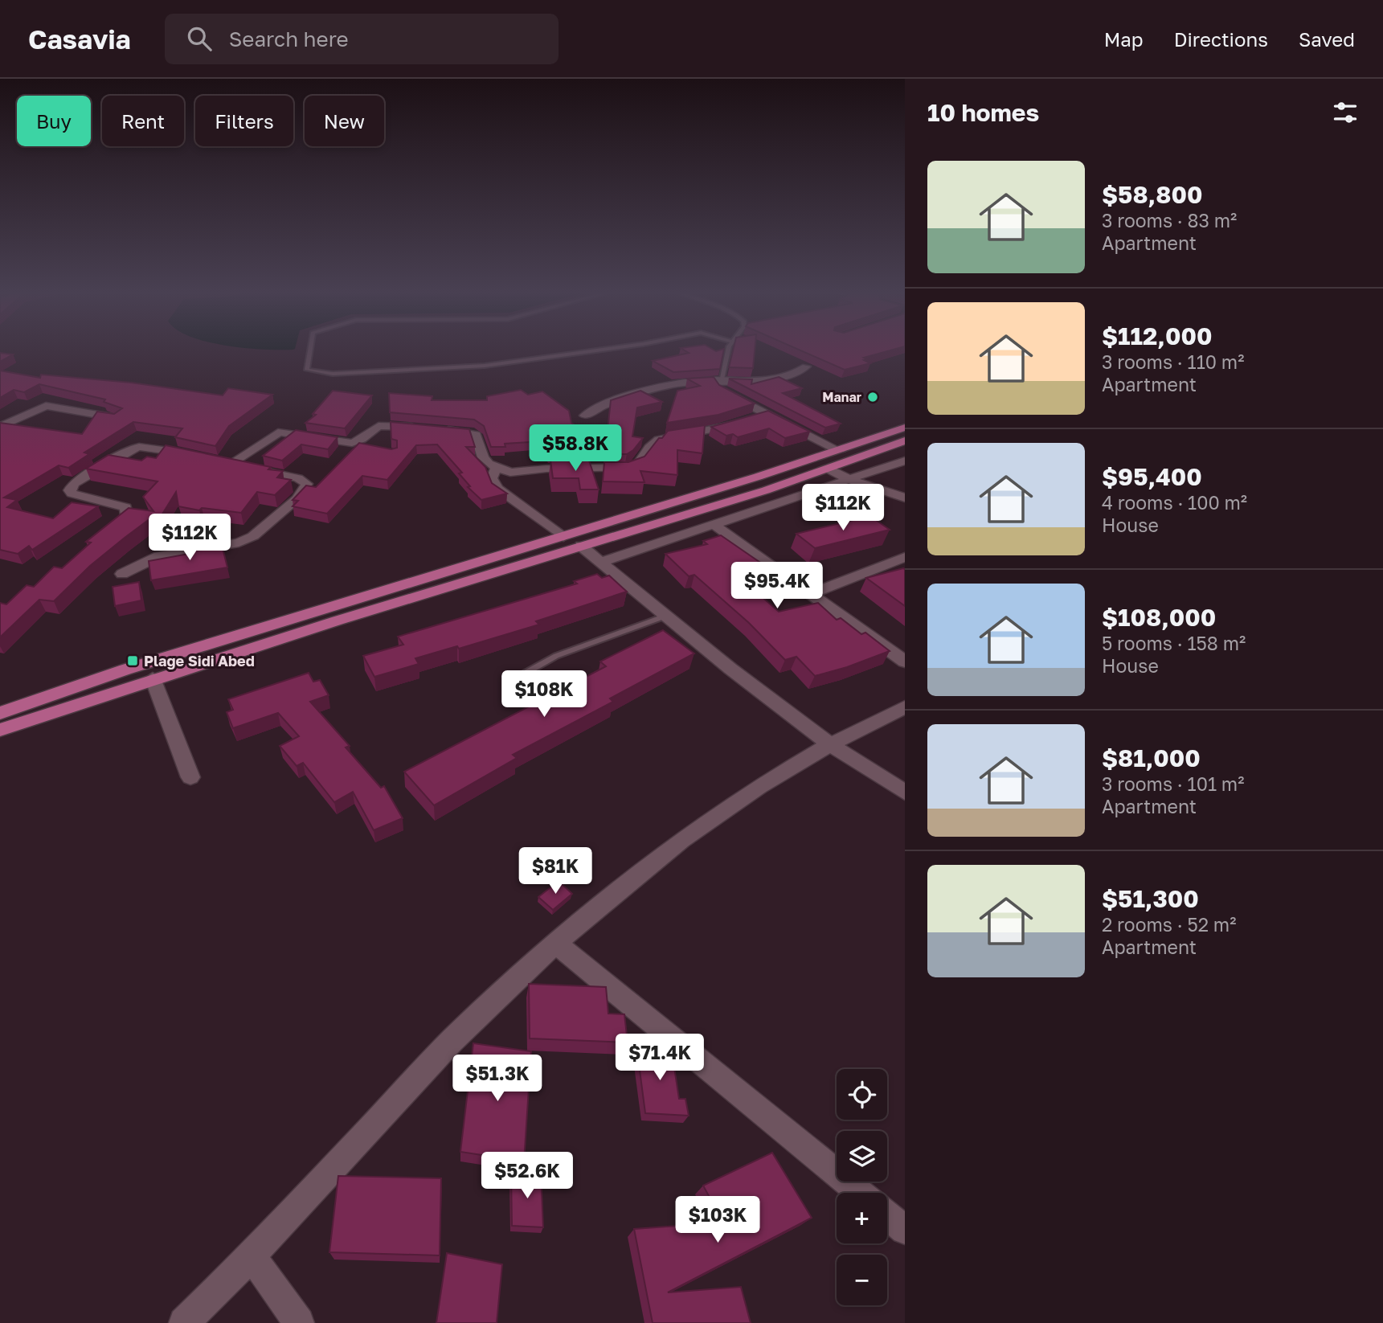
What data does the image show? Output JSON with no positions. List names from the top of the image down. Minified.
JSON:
{"places":{"other":["Manar"],"transit":["Plage Sidi Abed"]},"page":{"header":"Casavia","search":"Search here","nav":["Map","Directions","Saved"],"heading":"10 homes","chip":["Buy","Rent","Filters","New"],"list":[{"name":"$58,800","note":"3 rooms · 83 m² · Apartment"},{"name":"$112,000","note":"3 rooms · 110 m² · Apartment"},{"name":"$95,400","note":"4 rooms · 100 m² · House"},{"name":"$108,000","note":"5 rooms · 158 m² · House"},{"name":"$81,000","note":"3 rooms · 101 m² · Apartment"},{"name":"$51,300","note":"2 rooms · 52 m² · Apartment"}],"price":["$58.8K","$112K","$112K","$95.4K","$108K","$81K","$71.4K","$51.3K","$52.6K","$103K"],"map_buttons":["+","−"]}}
